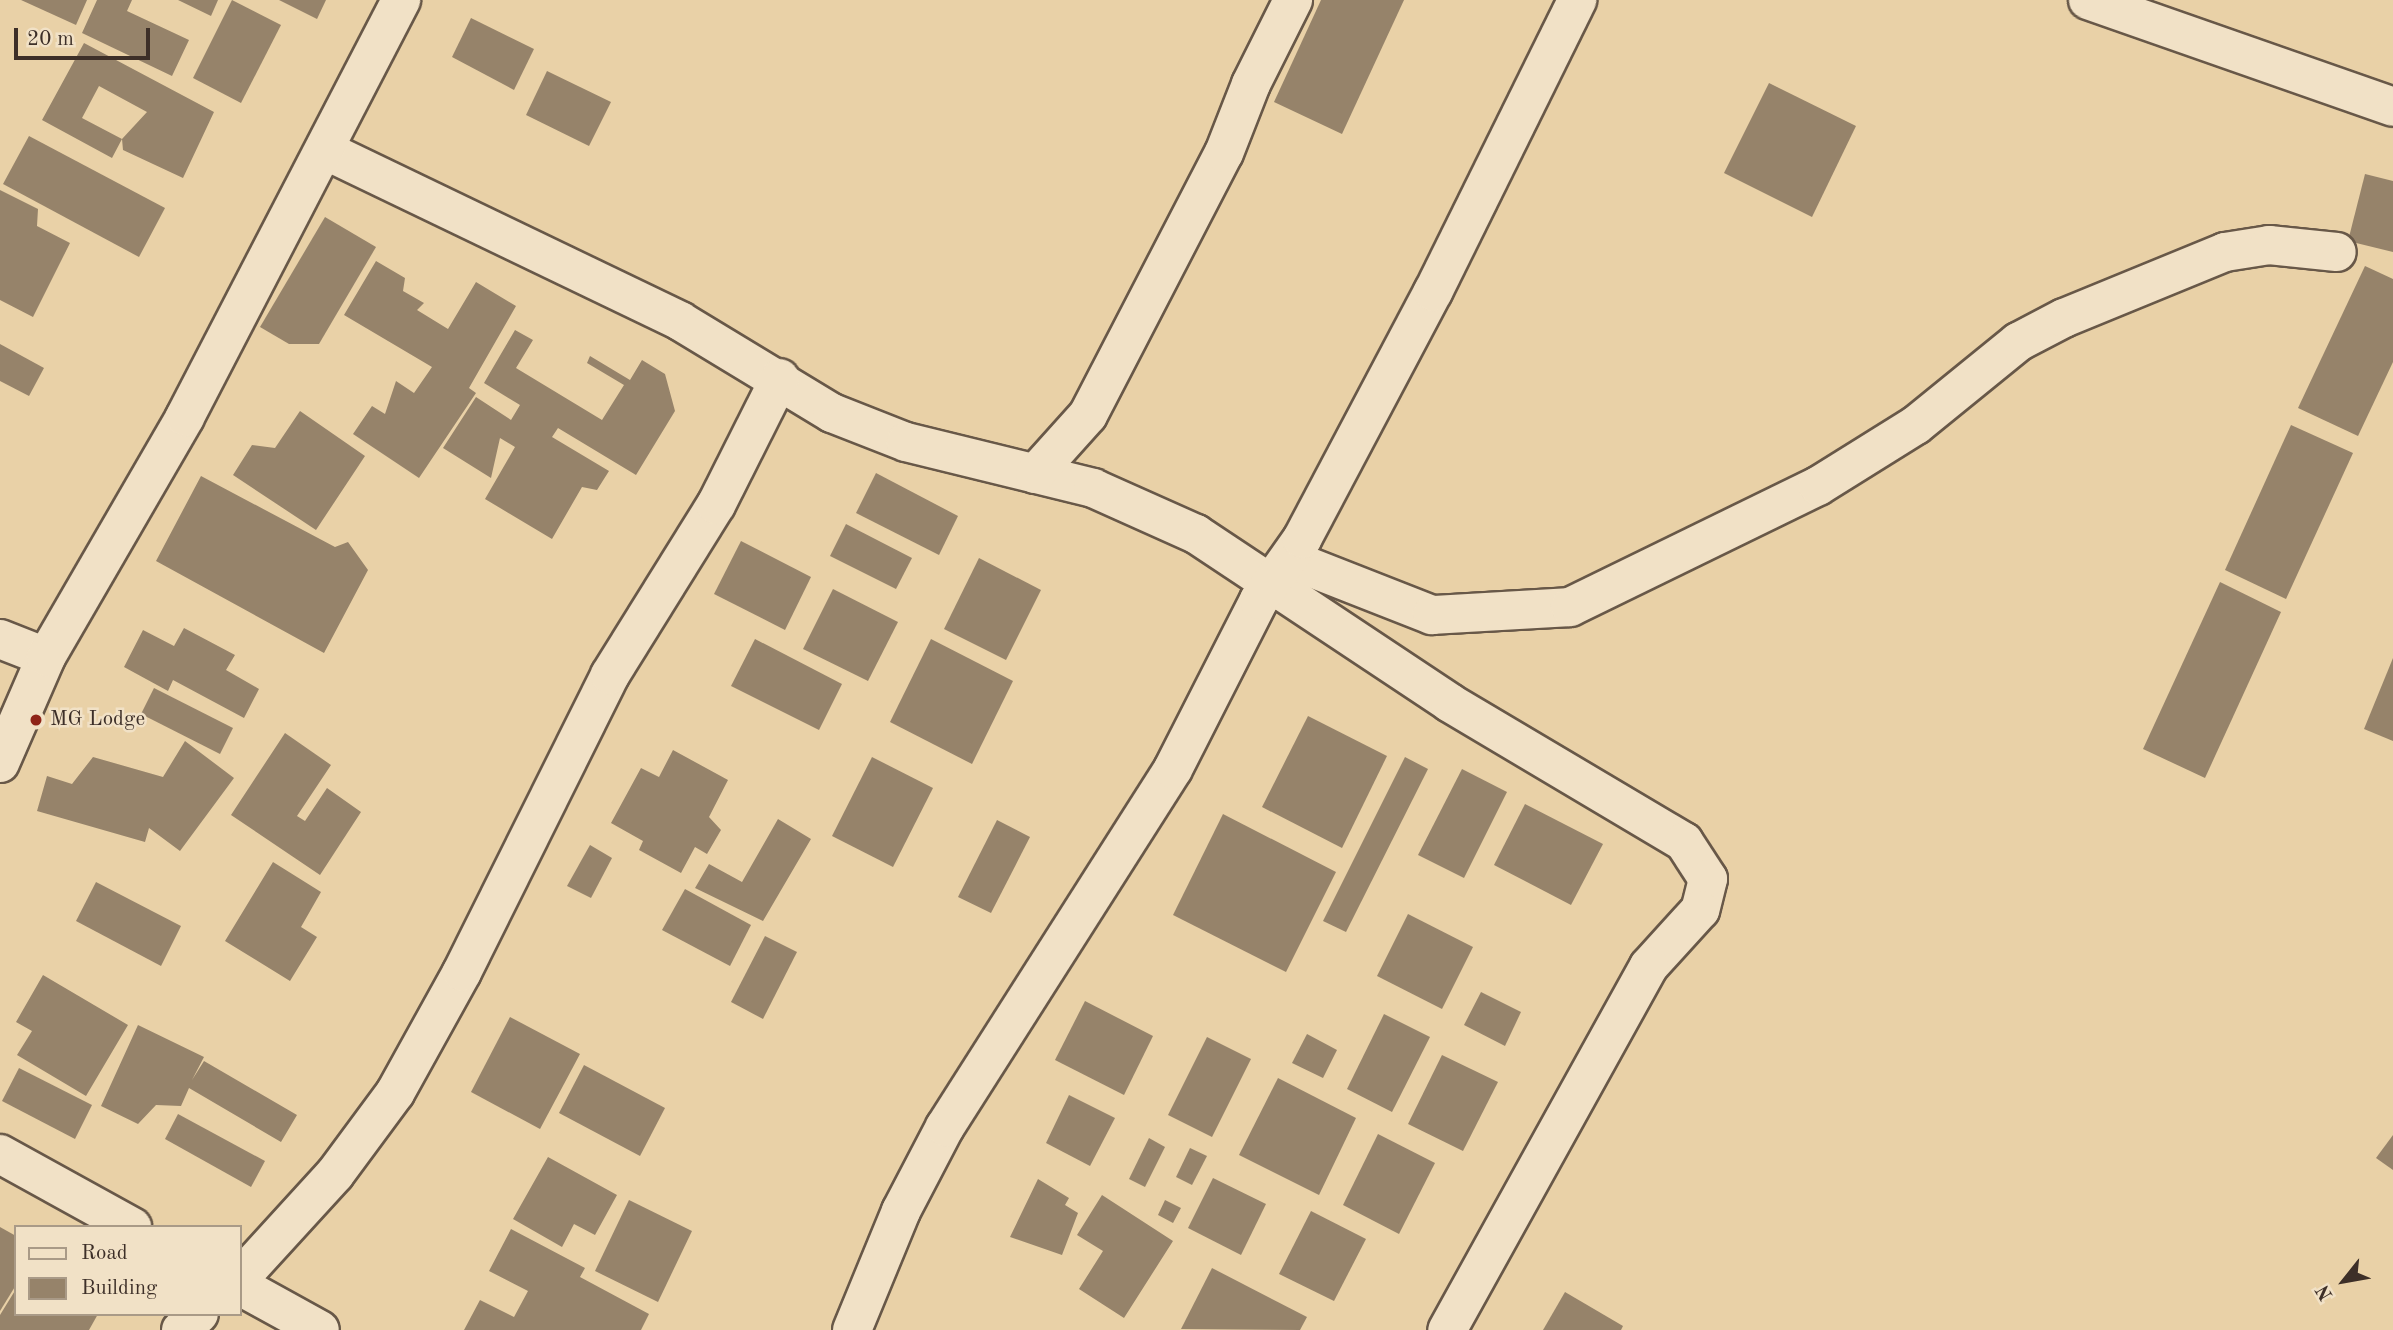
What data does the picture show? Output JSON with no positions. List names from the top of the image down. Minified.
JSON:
{"places":["MG Lodge"],"legend":["Road","Building"],"scale_bar":"20 m","north":"bottom left"}
